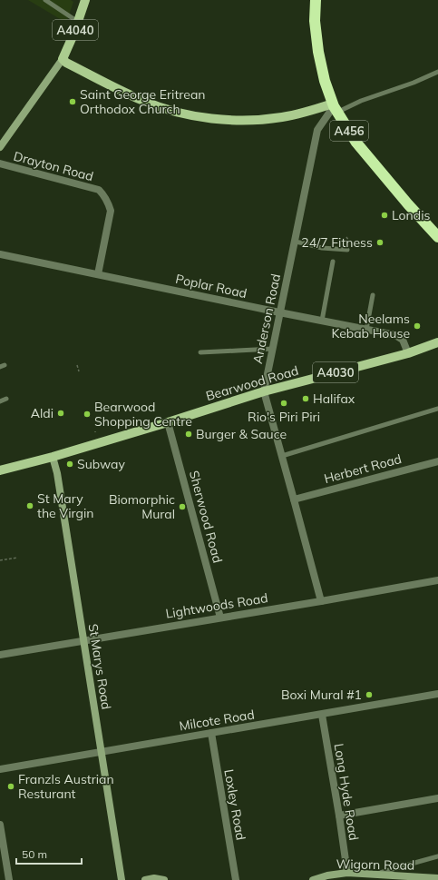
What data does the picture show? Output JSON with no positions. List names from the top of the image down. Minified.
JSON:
{"streets":{"highway":["A456"],"main road":["A4040","A4030","Bearwood Road"],"street":["Drayton Road","Poplar Road","Anderson Road","Herbert Road","Sherwood Road","Lightwoods Road","St Marys Road","Milcote Road","Long Hyde Road","Loxley Road","Wigorn Road"]},"crossings":[["A456","Anderson Road"],["Drayton Road","Poplar Road"],["Poplar Road","Anderson Road"],["Poplar Road","Bearwood Road"],["Anderson Road","Bearwood Road"],["Anderson Road","Herbert Road"],["Anderson Road","Lightwoods Road"],["Bearwood Road","Sherwood Road"],["Bearwood Road","St Marys Road"],["Sherwood Road","Lightwoods Road"],["Lightwoods Road","St Marys Road"],["St Marys Road","Milcote Road"],["Milcote Road","Long Hyde Road"],["Milcote Road","Loxley Road"],["Long Hyde Road","Wigorn Road"]],"places":["Saint George Eritrean Orthodox Church","Londis","24/7 Fitness","Neelams Kebab House","Halifax","Rio's Piri Piri","Aldi","Bearwood Shopping Centre","Burger & Sauce","Subway","St Mary the Virgin","Biomorphic Mural","Boxi Mural #1","Franzls Austrian Resturant"],"scale_bar":"50 m"}
